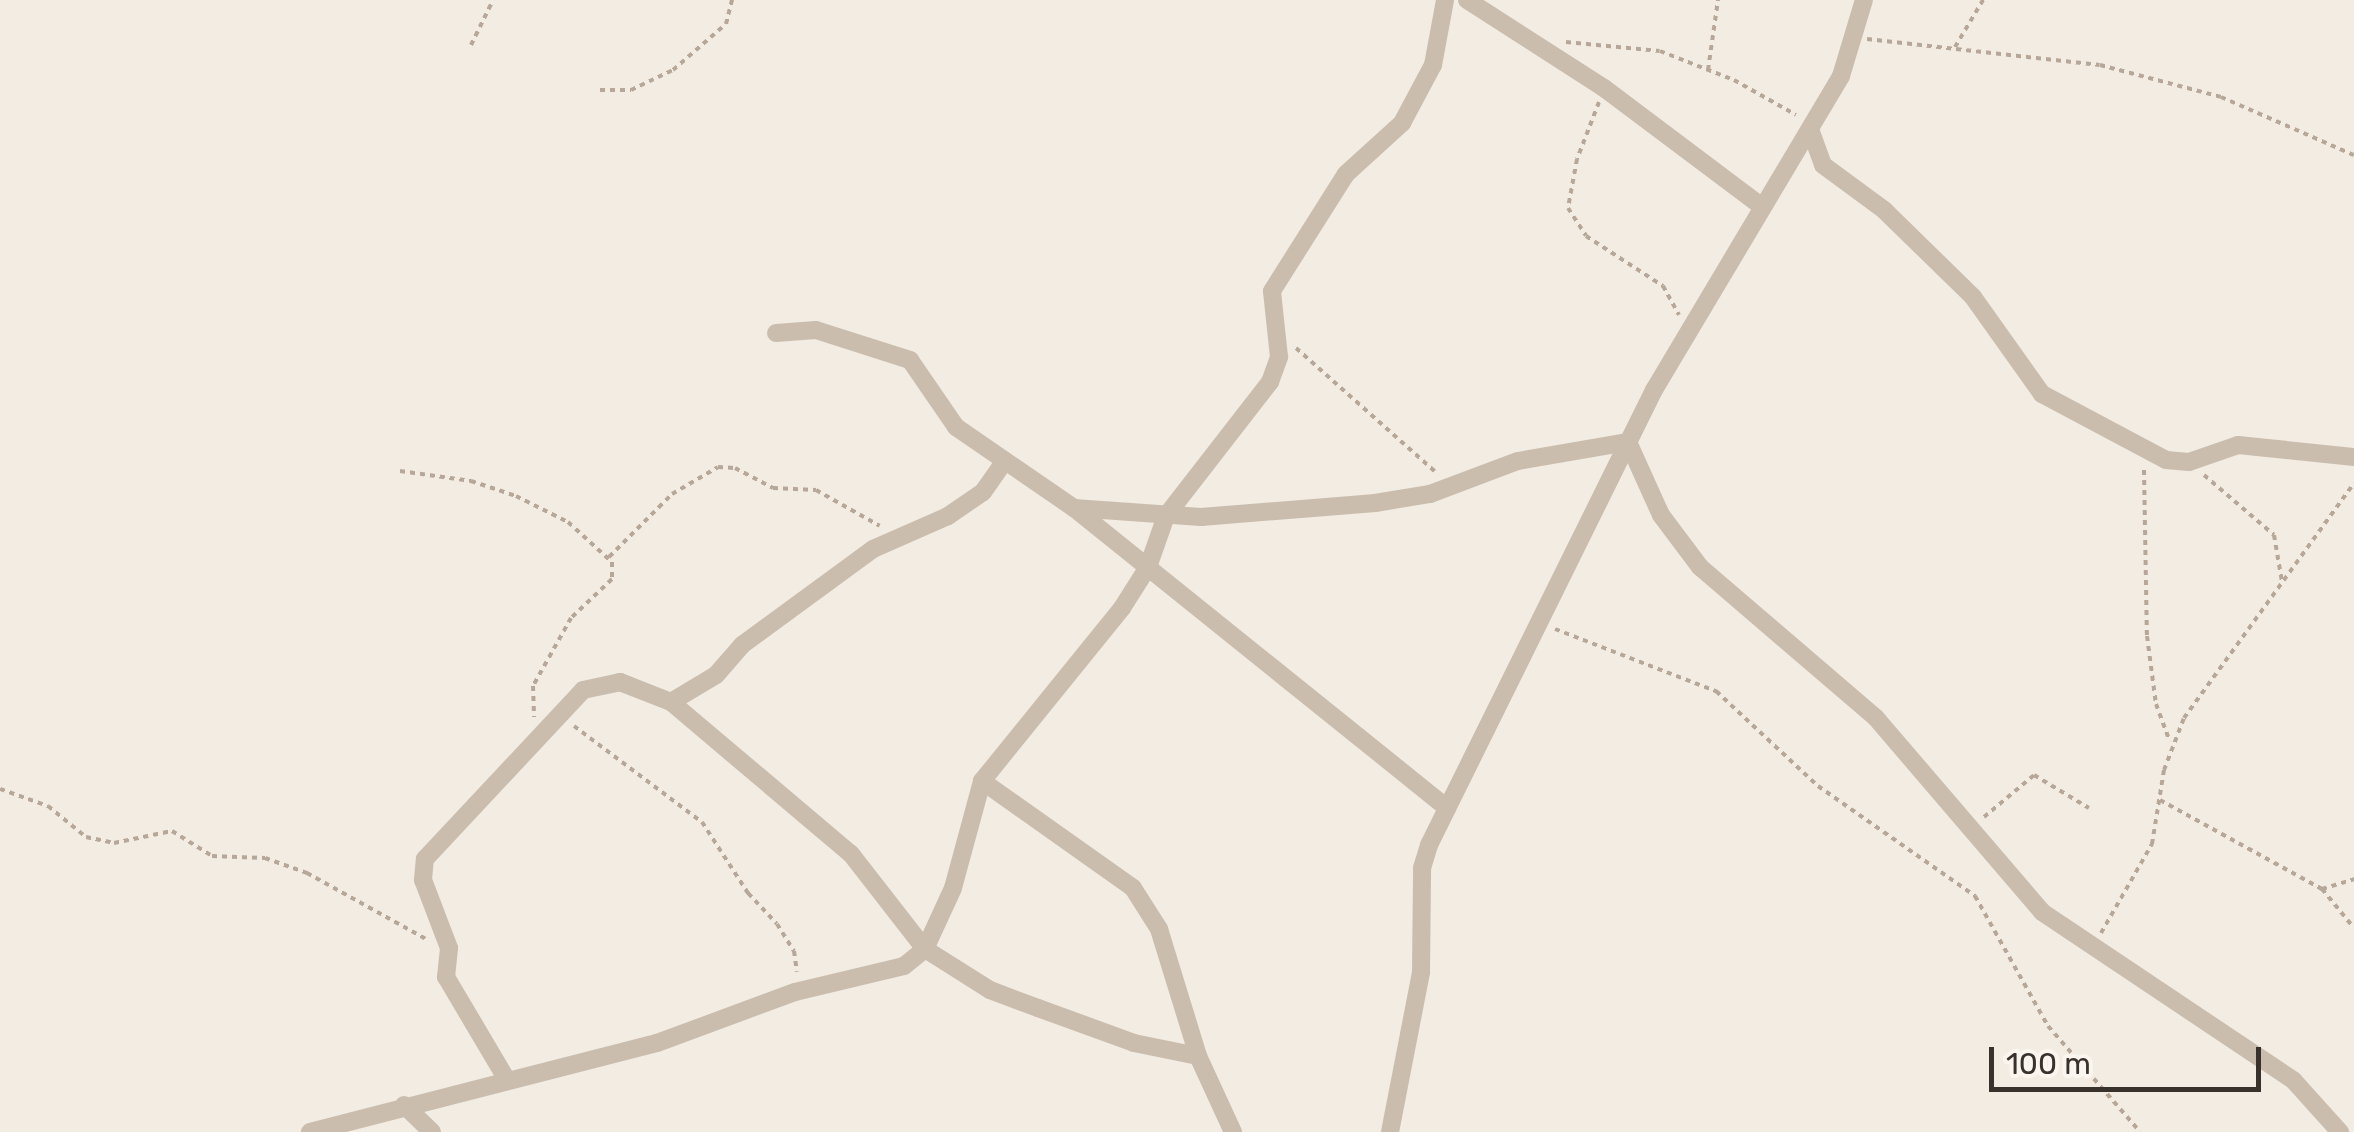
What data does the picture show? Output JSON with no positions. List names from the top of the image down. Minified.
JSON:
{"scale_bar":"100 m"}
